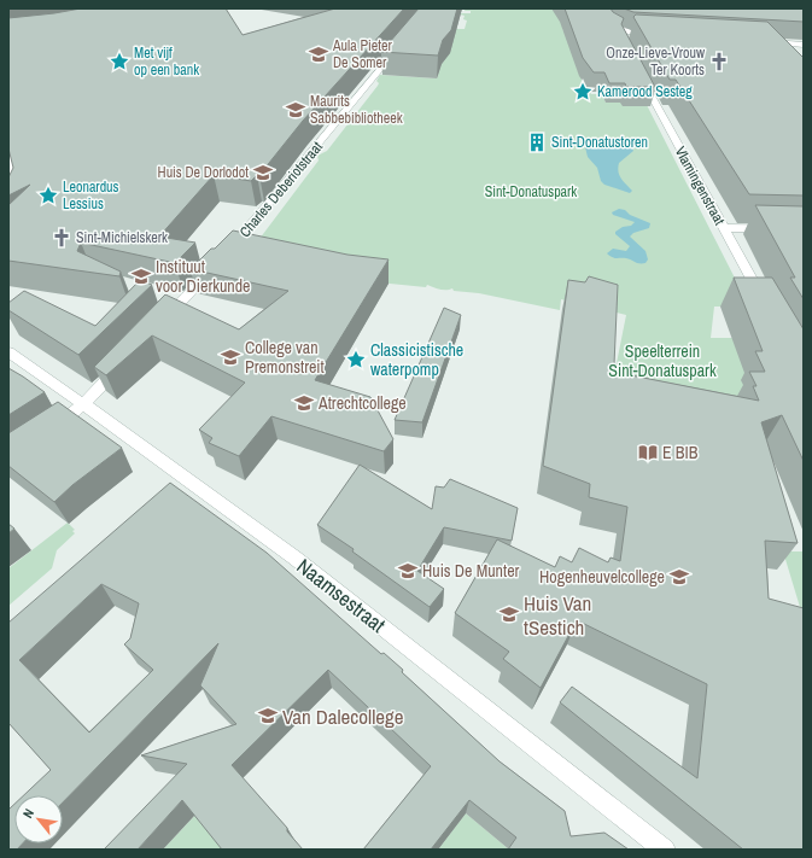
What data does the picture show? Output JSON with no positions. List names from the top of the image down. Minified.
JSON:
{"streets":{"street":["Vlamingenstraat","Charles Deberiotstraat","Naamsestraat"]},"parks":["Sint-Donatuspark","Speelterrein Sint-Donatuspark"],"places":{"school or university":["Aula Pieter De Somer","Maurits Sabbebibliotheek","Huis De Dorlodot","Instituut voor Dierkunde","College van Premonstreit","Atrechtcollege","Huis De Munter","Hogenheuvelcollege","Huis Van tSestich","Van Dalecollege"],"place":["Met vijf op een bank","Kamerood Sesteg","Leonardus Lessius","Classicistische waterpomp"],"church":["Onze-Lieve-Vrouw Ter Koorts","Sint-Michielskerk"],"building":["Sint-Donatustoren"],"library":["E BIB"]},"north":"top left"}
